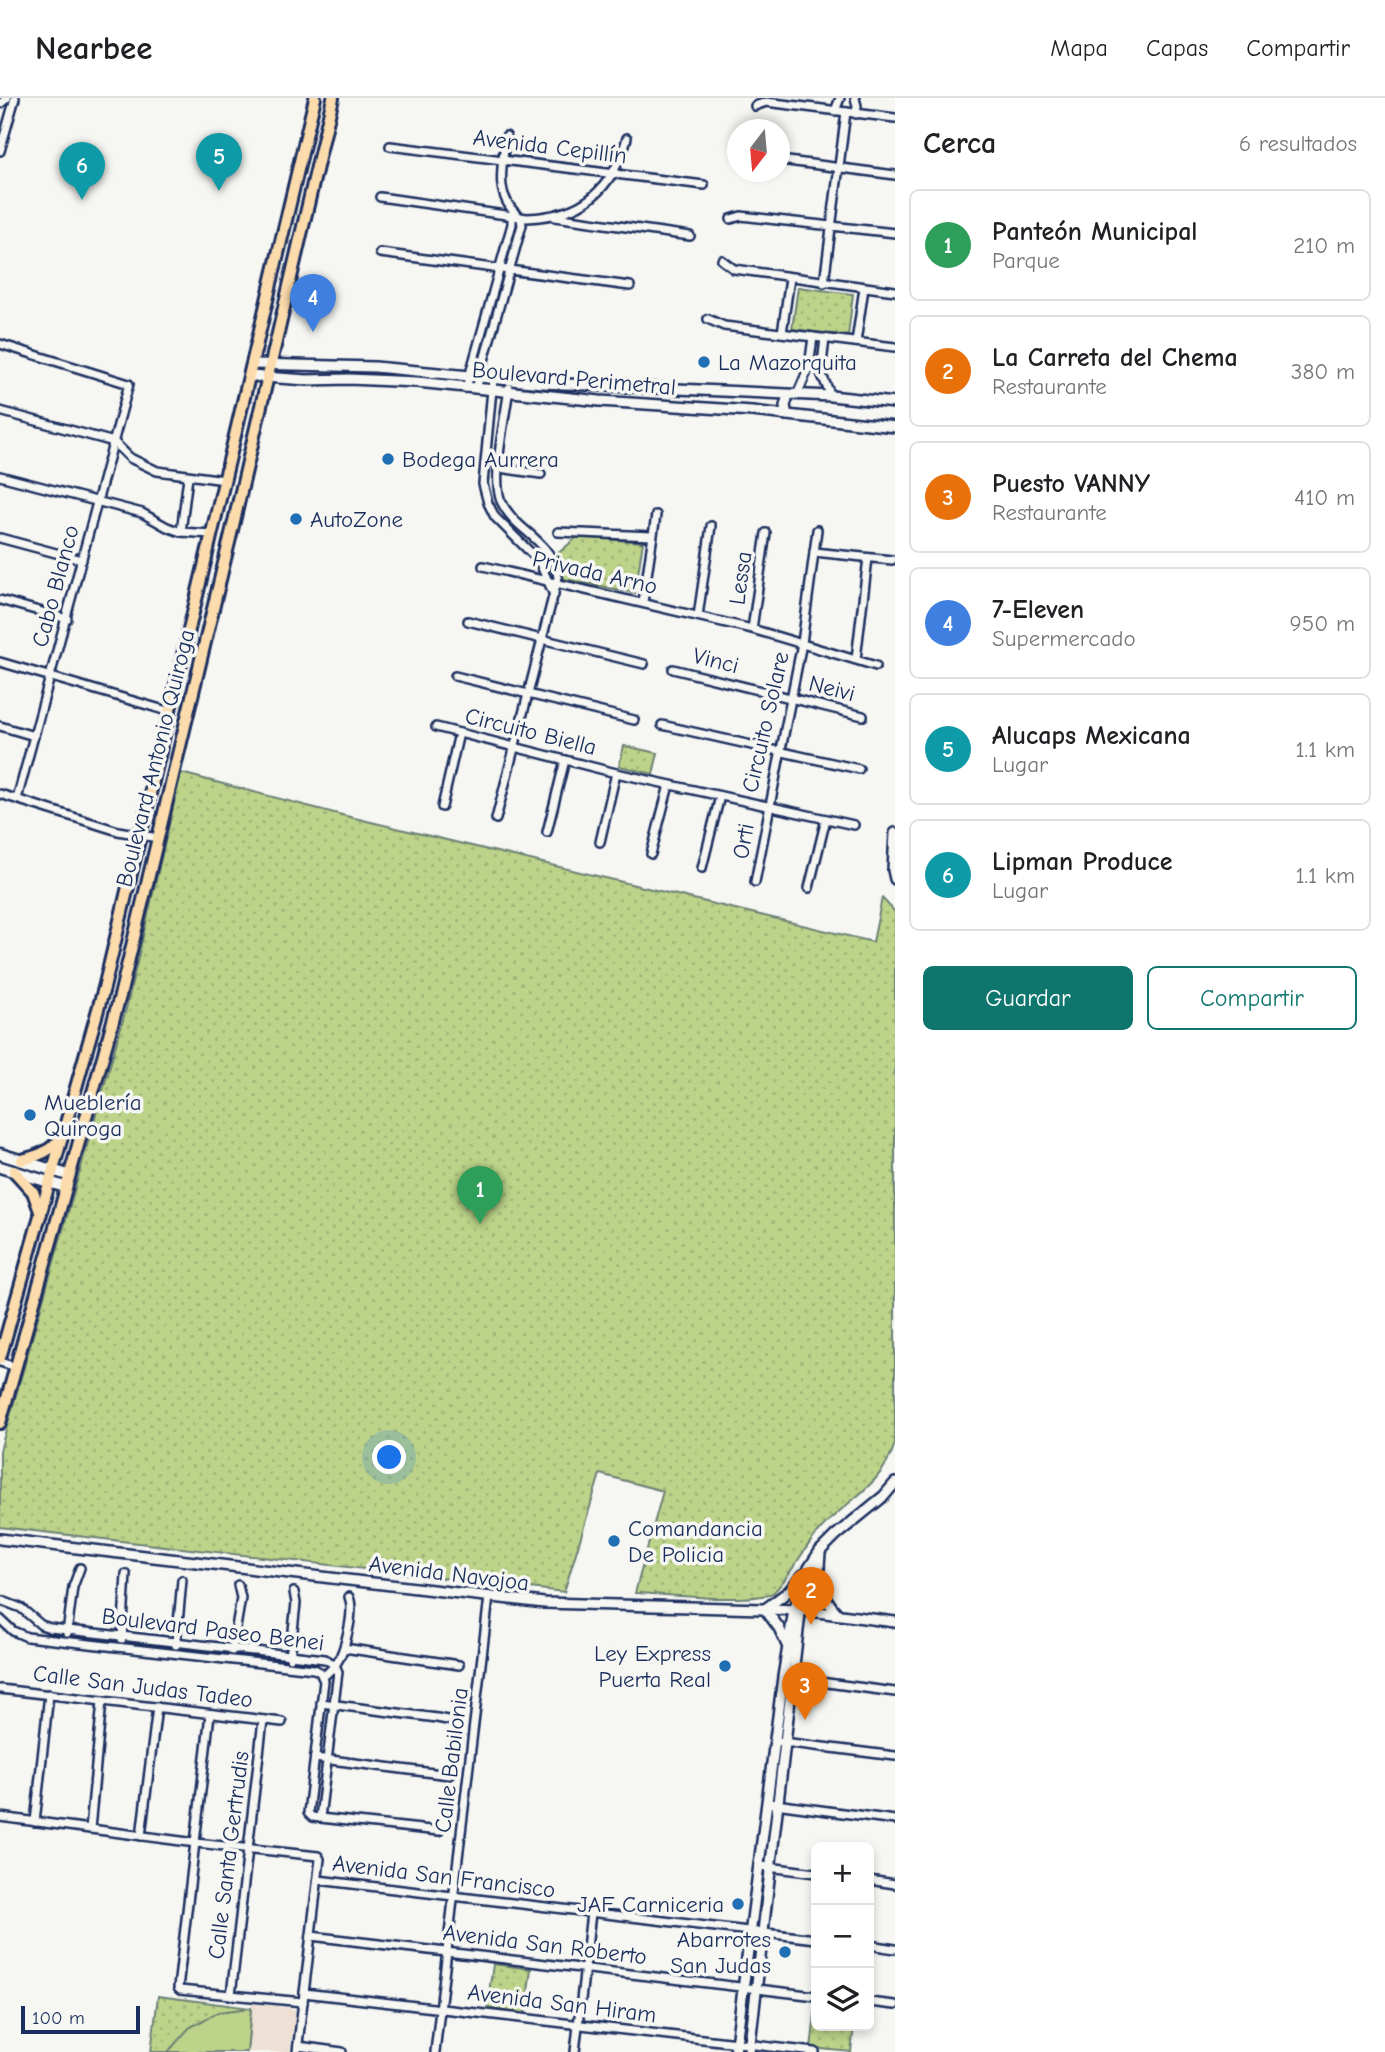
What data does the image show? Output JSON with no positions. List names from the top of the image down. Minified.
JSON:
{"streets":{"main road":["Boulevard Antonio Quiroga"],"street":["Avenida Cepillín","Boulevard Perimetral","Privada Arno","Lessa","Cabo Blanco","Vinci","Neivi","Circuito Solare","Circuito Biella","Orti","Avenida Navojoa","Boulevard Paseo Benei","Calle San Judas Tadeo","Calle Babilonia","Calle Santa Gertrudis","Avenida San Francisco","Avenida San Roberto","Avenida San Hiram"]},"crossings":[["Boulevard Perimetral","Boulevard Antonio Quiroga"],["Privada Arno","Circuito Solare"],["Lessa","Circuito Solare"],["Vinci","Neivi"],["Vinci","Circuito Solare"],["Neivi","Circuito Solare"],["Circuito Solare","Circuito Biella"],["Circuito Solare","Orti"],["Avenida Navojoa","Calle Babilonia"],["Calle San Judas Tadeo","Calle Santa Gertrudis"],["Calle Babilonia","Avenida San Francisco"],["Calle Babilonia","Avenida San Roberto"],["Calle Babilonia","Avenida San Hiram"],["Calle Santa Gertrudis","Avenida San Francisco"]],"places":["La Mazorquita","Bodega Aurrera","AutoZone","Mueblería Quiroga","Comandancia De Policia","Ley Express Puerta Real","JAF Carniceria","Abarrotes San Judas"],"scale_bar":"100 m","north":"bottom","page":{"header":"Nearbee","nav":["Mapa","Capas","Compartir"],"heading":["Cerca","6 resultados"],"pins":["5","6","4","1","2","3"],"list":[{"mark":"1","name":"Panteón Municipal","note":"Parque","value":"210 m"},{"mark":"2","name":"La Carreta del Chema","note":"Restaurante","value":"380 m"},{"mark":"3","name":"Puesto VANNY","note":"Restaurante","value":"410 m"},{"mark":"4","name":"7-Eleven","note":"Supermercado","value":"950 m"},{"mark":"5","name":"Alucaps Mexicana","note":"Lugar","value":"1.1 km"},{"mark":"6","name":"Lipman Produce","note":"Lugar","value":"1.1 km"}],"buttons":["Guardar","Compartir"],"map_buttons":["+","−"],"scale":"100 m"}}
